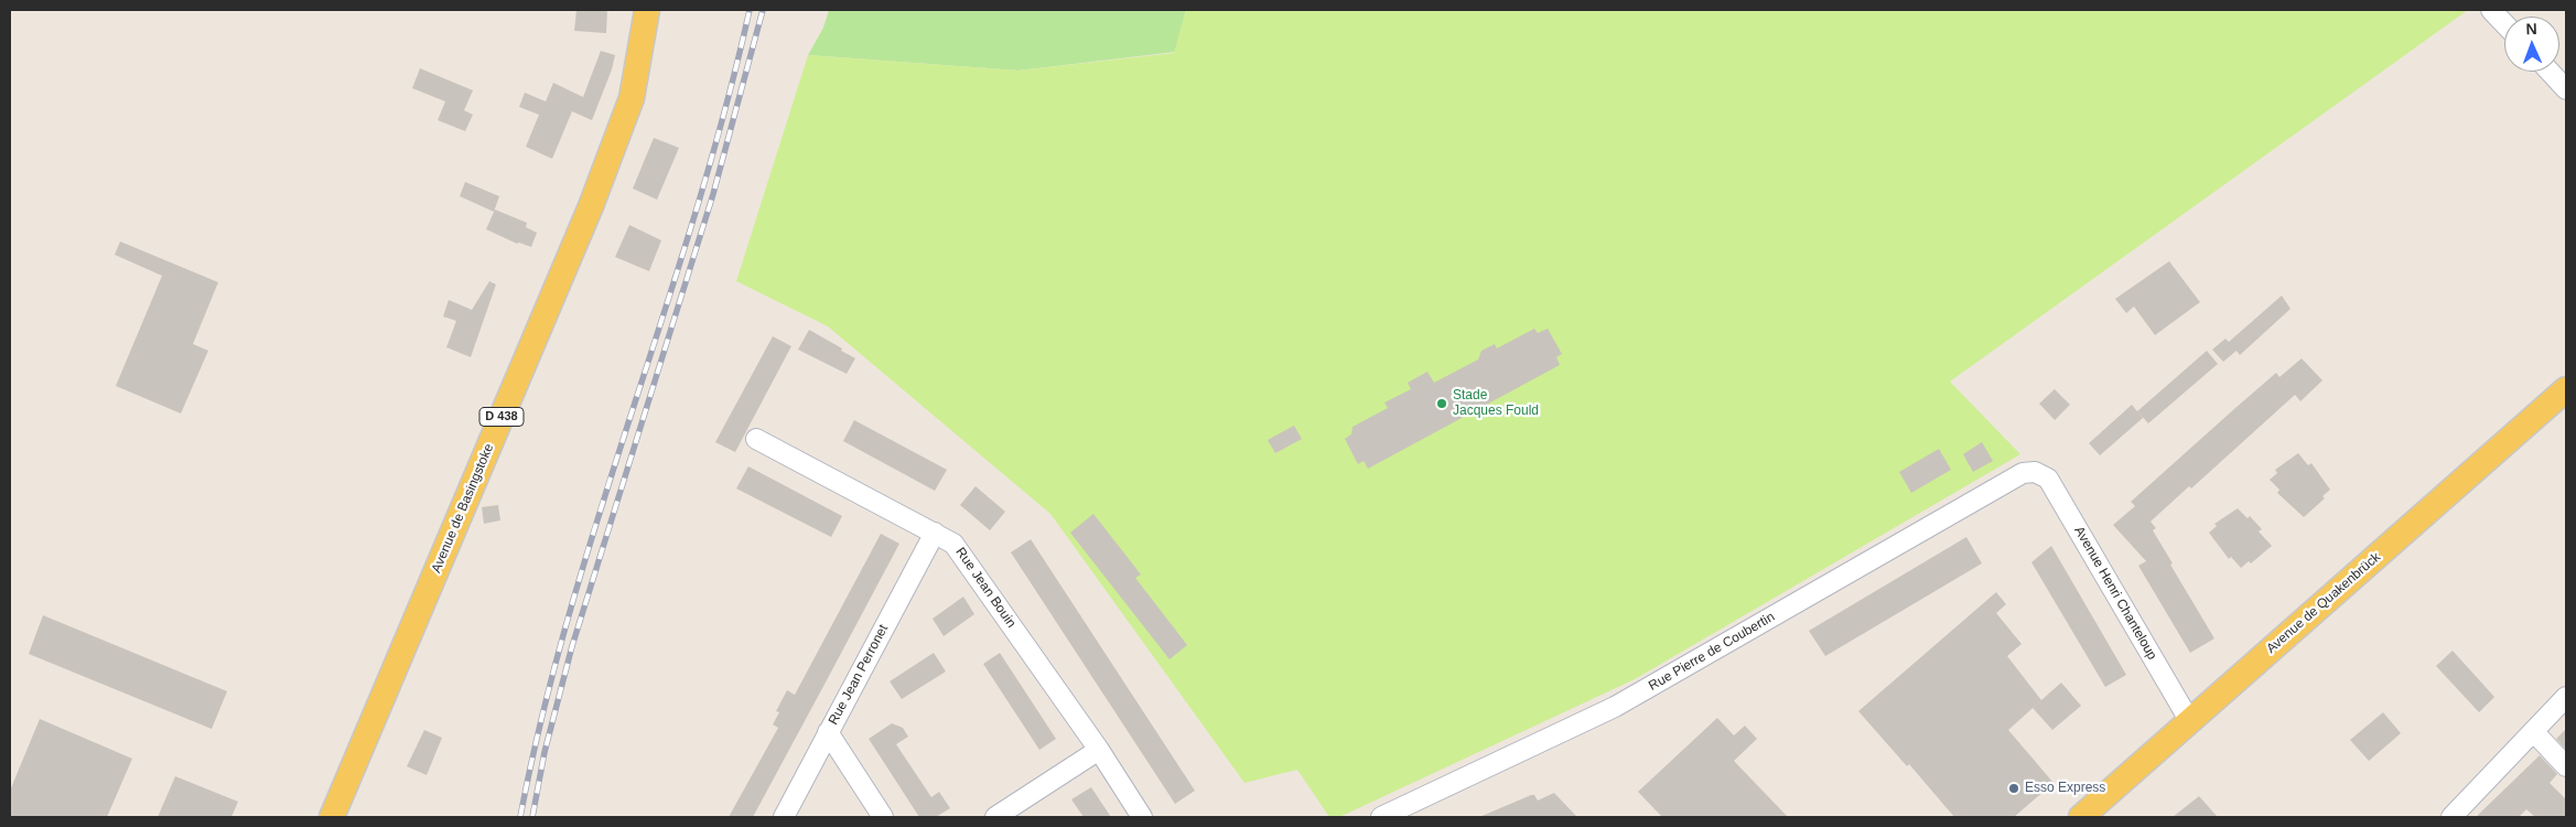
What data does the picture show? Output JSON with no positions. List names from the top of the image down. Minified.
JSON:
{"streets":{"main road":["D 438","Avenue de Basingstoke","Avenue de Quakenbrück"],"street":["Rue Jean Bouin","Avenue Henri Chanteloup","Rue Pierre de Coubertin","Rue Jean Perronet"]},"crossings":[["Rue Jean Bouin","Rue Jean Perronet"],["Avenue Henri Chanteloup","Avenue de Quakenbrück"],["Avenue Henri Chanteloup","Rue Pierre de Coubertin"]],"places":["Stade Jacques Fould","Esso Express"],"north":"top"}
